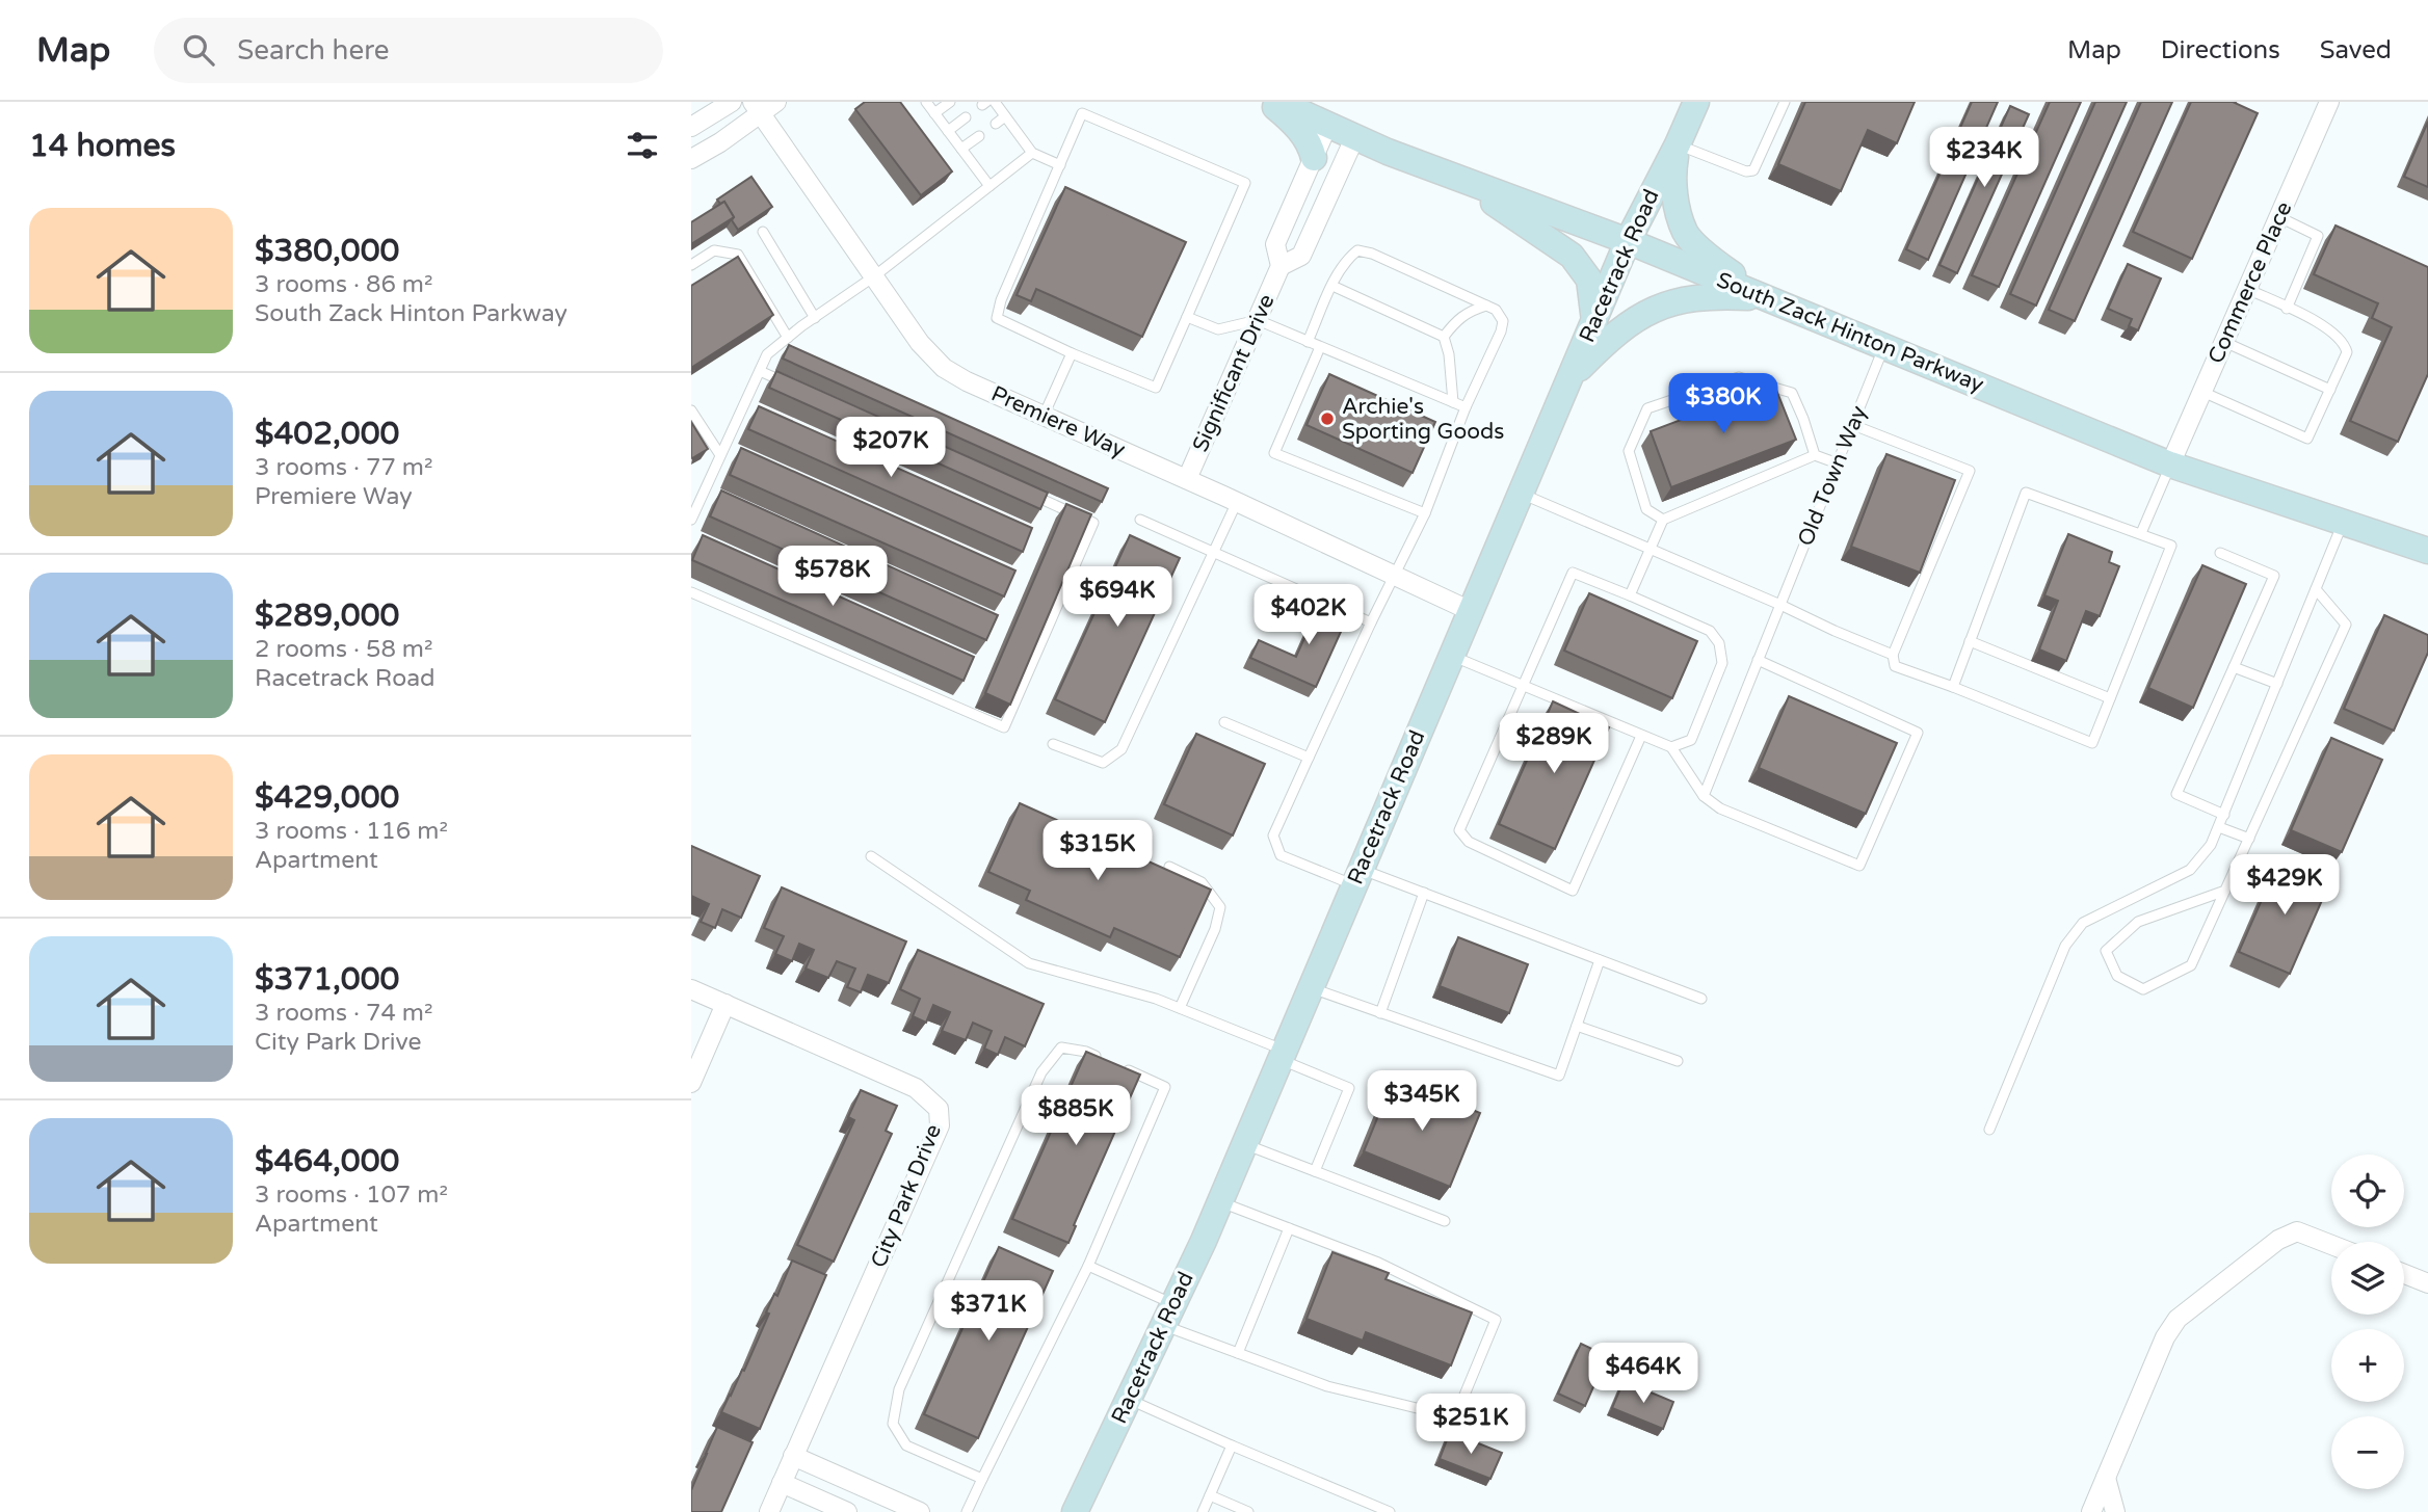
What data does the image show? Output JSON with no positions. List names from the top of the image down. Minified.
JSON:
{"streets":{"main road":["Racetrack Road","South Zack Hinton Parkway"],"street":["Commerce Place","Significant Drive","Premiere Way","City Park Drive"],"lane":["Old Town Way"]},"crossings":[["Racetrack Road","South Zack Hinton Parkway"],["Racetrack Road","Premiere Way"],["Commerce Place","South Zack Hinton Parkway"],["South Zack Hinton Parkway","Significant Drive"],["South Zack Hinton Parkway","Old Town Way"],["Significant Drive","Premiere Way"]],"places":["Archie's Sporting Goods"],"page":{"header":"Map","search":"Search here","nav":["Map","Directions","Saved"],"heading":"14 homes","price":["$234K","$380K","$207K","$578K","$694K","$402K","$289K","$315K","$429K","$345K","$885K","$371K","$464K","$251K"],"list":[{"name":"$380,000","note":"3 rooms · 86 m² · South Zack Hinton Parkway"},{"name":"$402,000","note":"3 rooms · 77 m² · Premiere Way"},{"name":"$289,000","note":"2 rooms · 58 m² · Racetrack Road"},{"name":"$429,000","note":"3 rooms · 116 m² · Apartment"},{"name":"$371,000","note":"3 rooms · 74 m² · City Park Drive"},{"name":"$464,000","note":"3 rooms · 107 m² · Apartment"}],"map_buttons":["+","−"]}}
